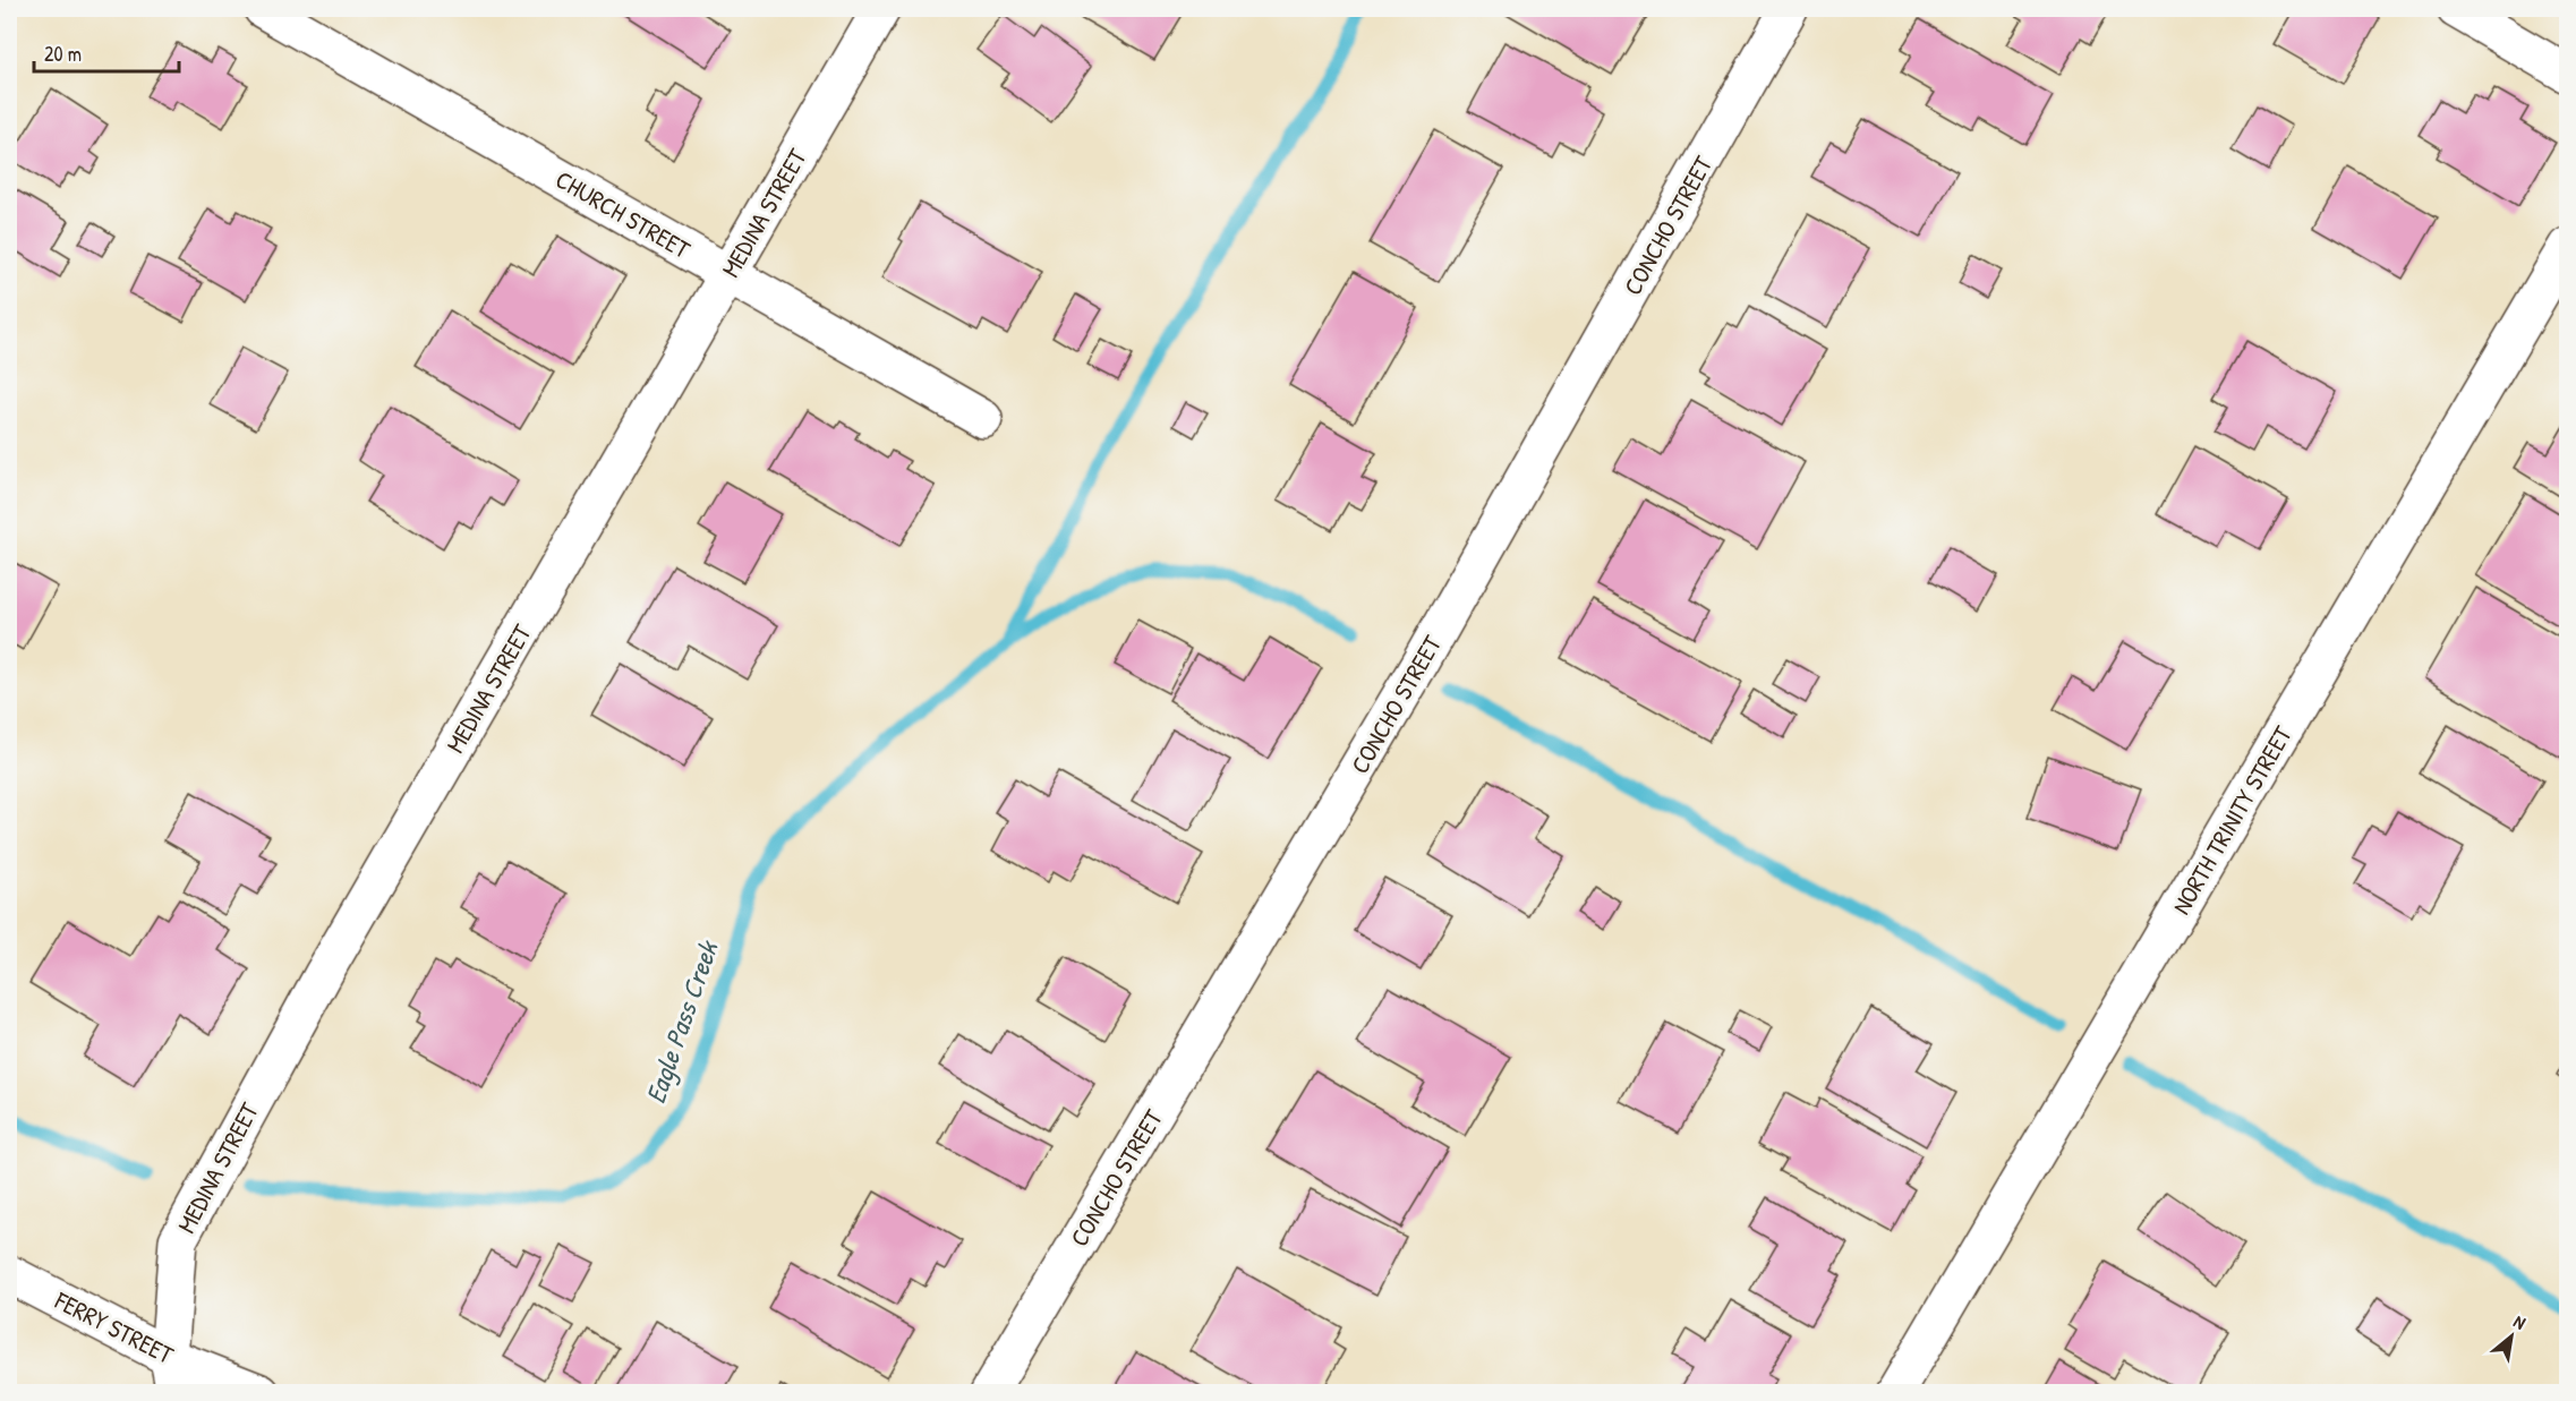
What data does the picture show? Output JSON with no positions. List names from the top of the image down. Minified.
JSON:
{"streets":{"street":["MEDINA STREET","CHURCH STREET","CONCHO STREET","NORTH TRINITY STREET","FERRY STREET"]},"crossings":[["MEDINA STREET","CHURCH STREET"],["MEDINA STREET","FERRY STREET"]],"water":["Eagle Pass Creek"],"scale_bar":"20 m","north":"top right"}
